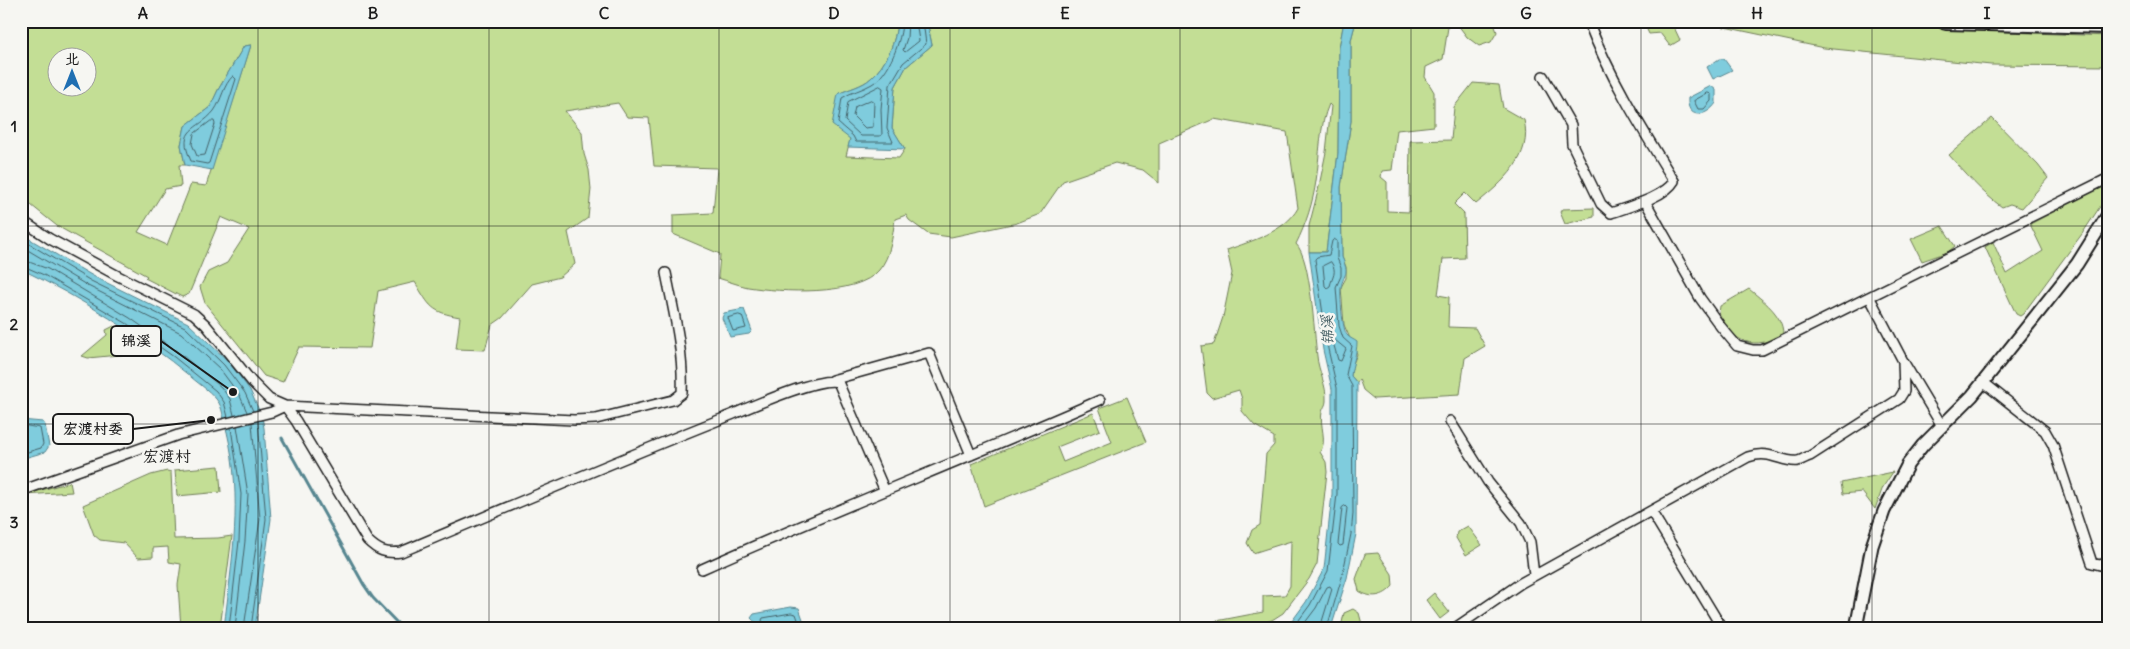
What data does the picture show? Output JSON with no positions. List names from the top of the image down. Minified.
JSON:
{"districts":["宏渡村"],"water":["锦溪"],"places":["锦溪","宏渡村委"],"north":"top","grid":{"columns":["A","B","C","D","E","F","G","H","I"],"rows":["1","2","3"]}}
